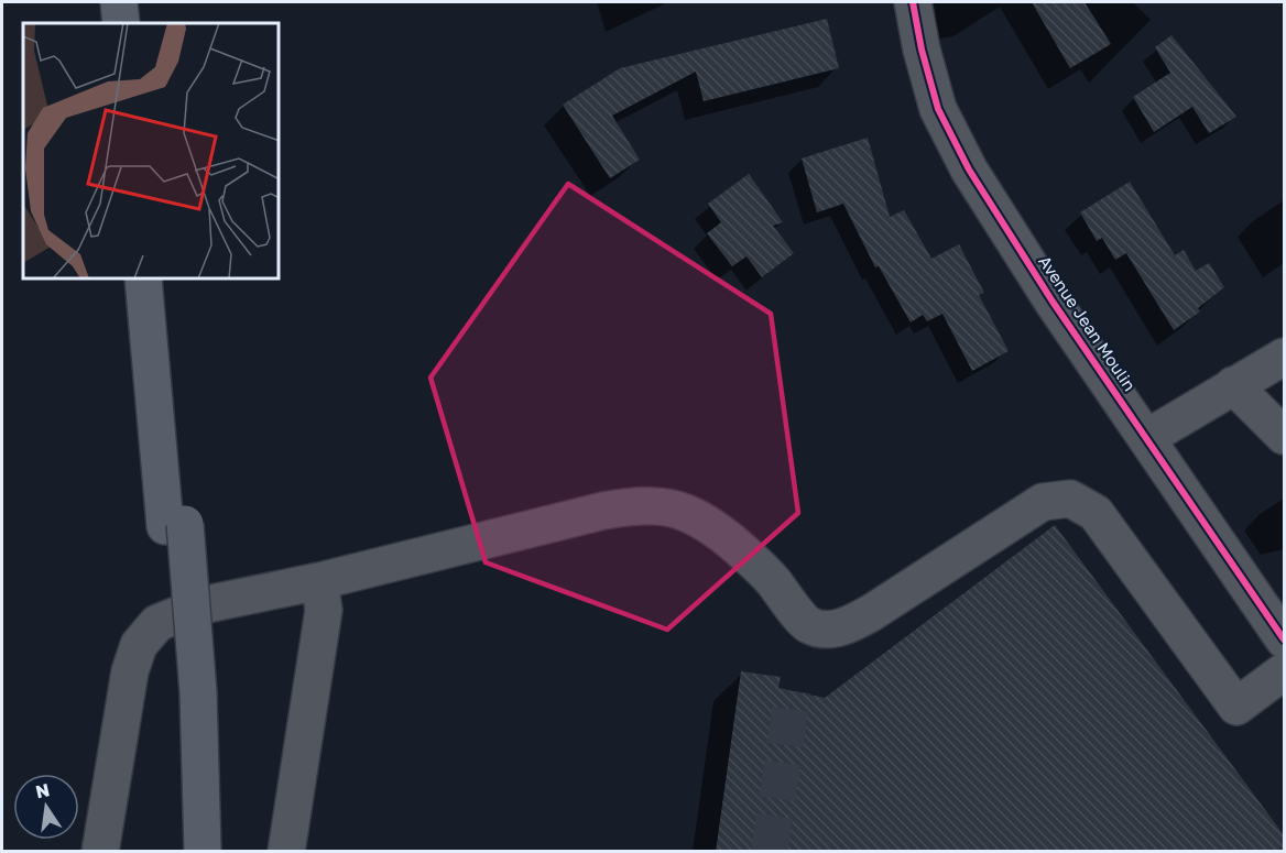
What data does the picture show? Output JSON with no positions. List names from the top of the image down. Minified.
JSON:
{"streets":{"street":["Avenue Jean Moulin"]},"north":"top"}
